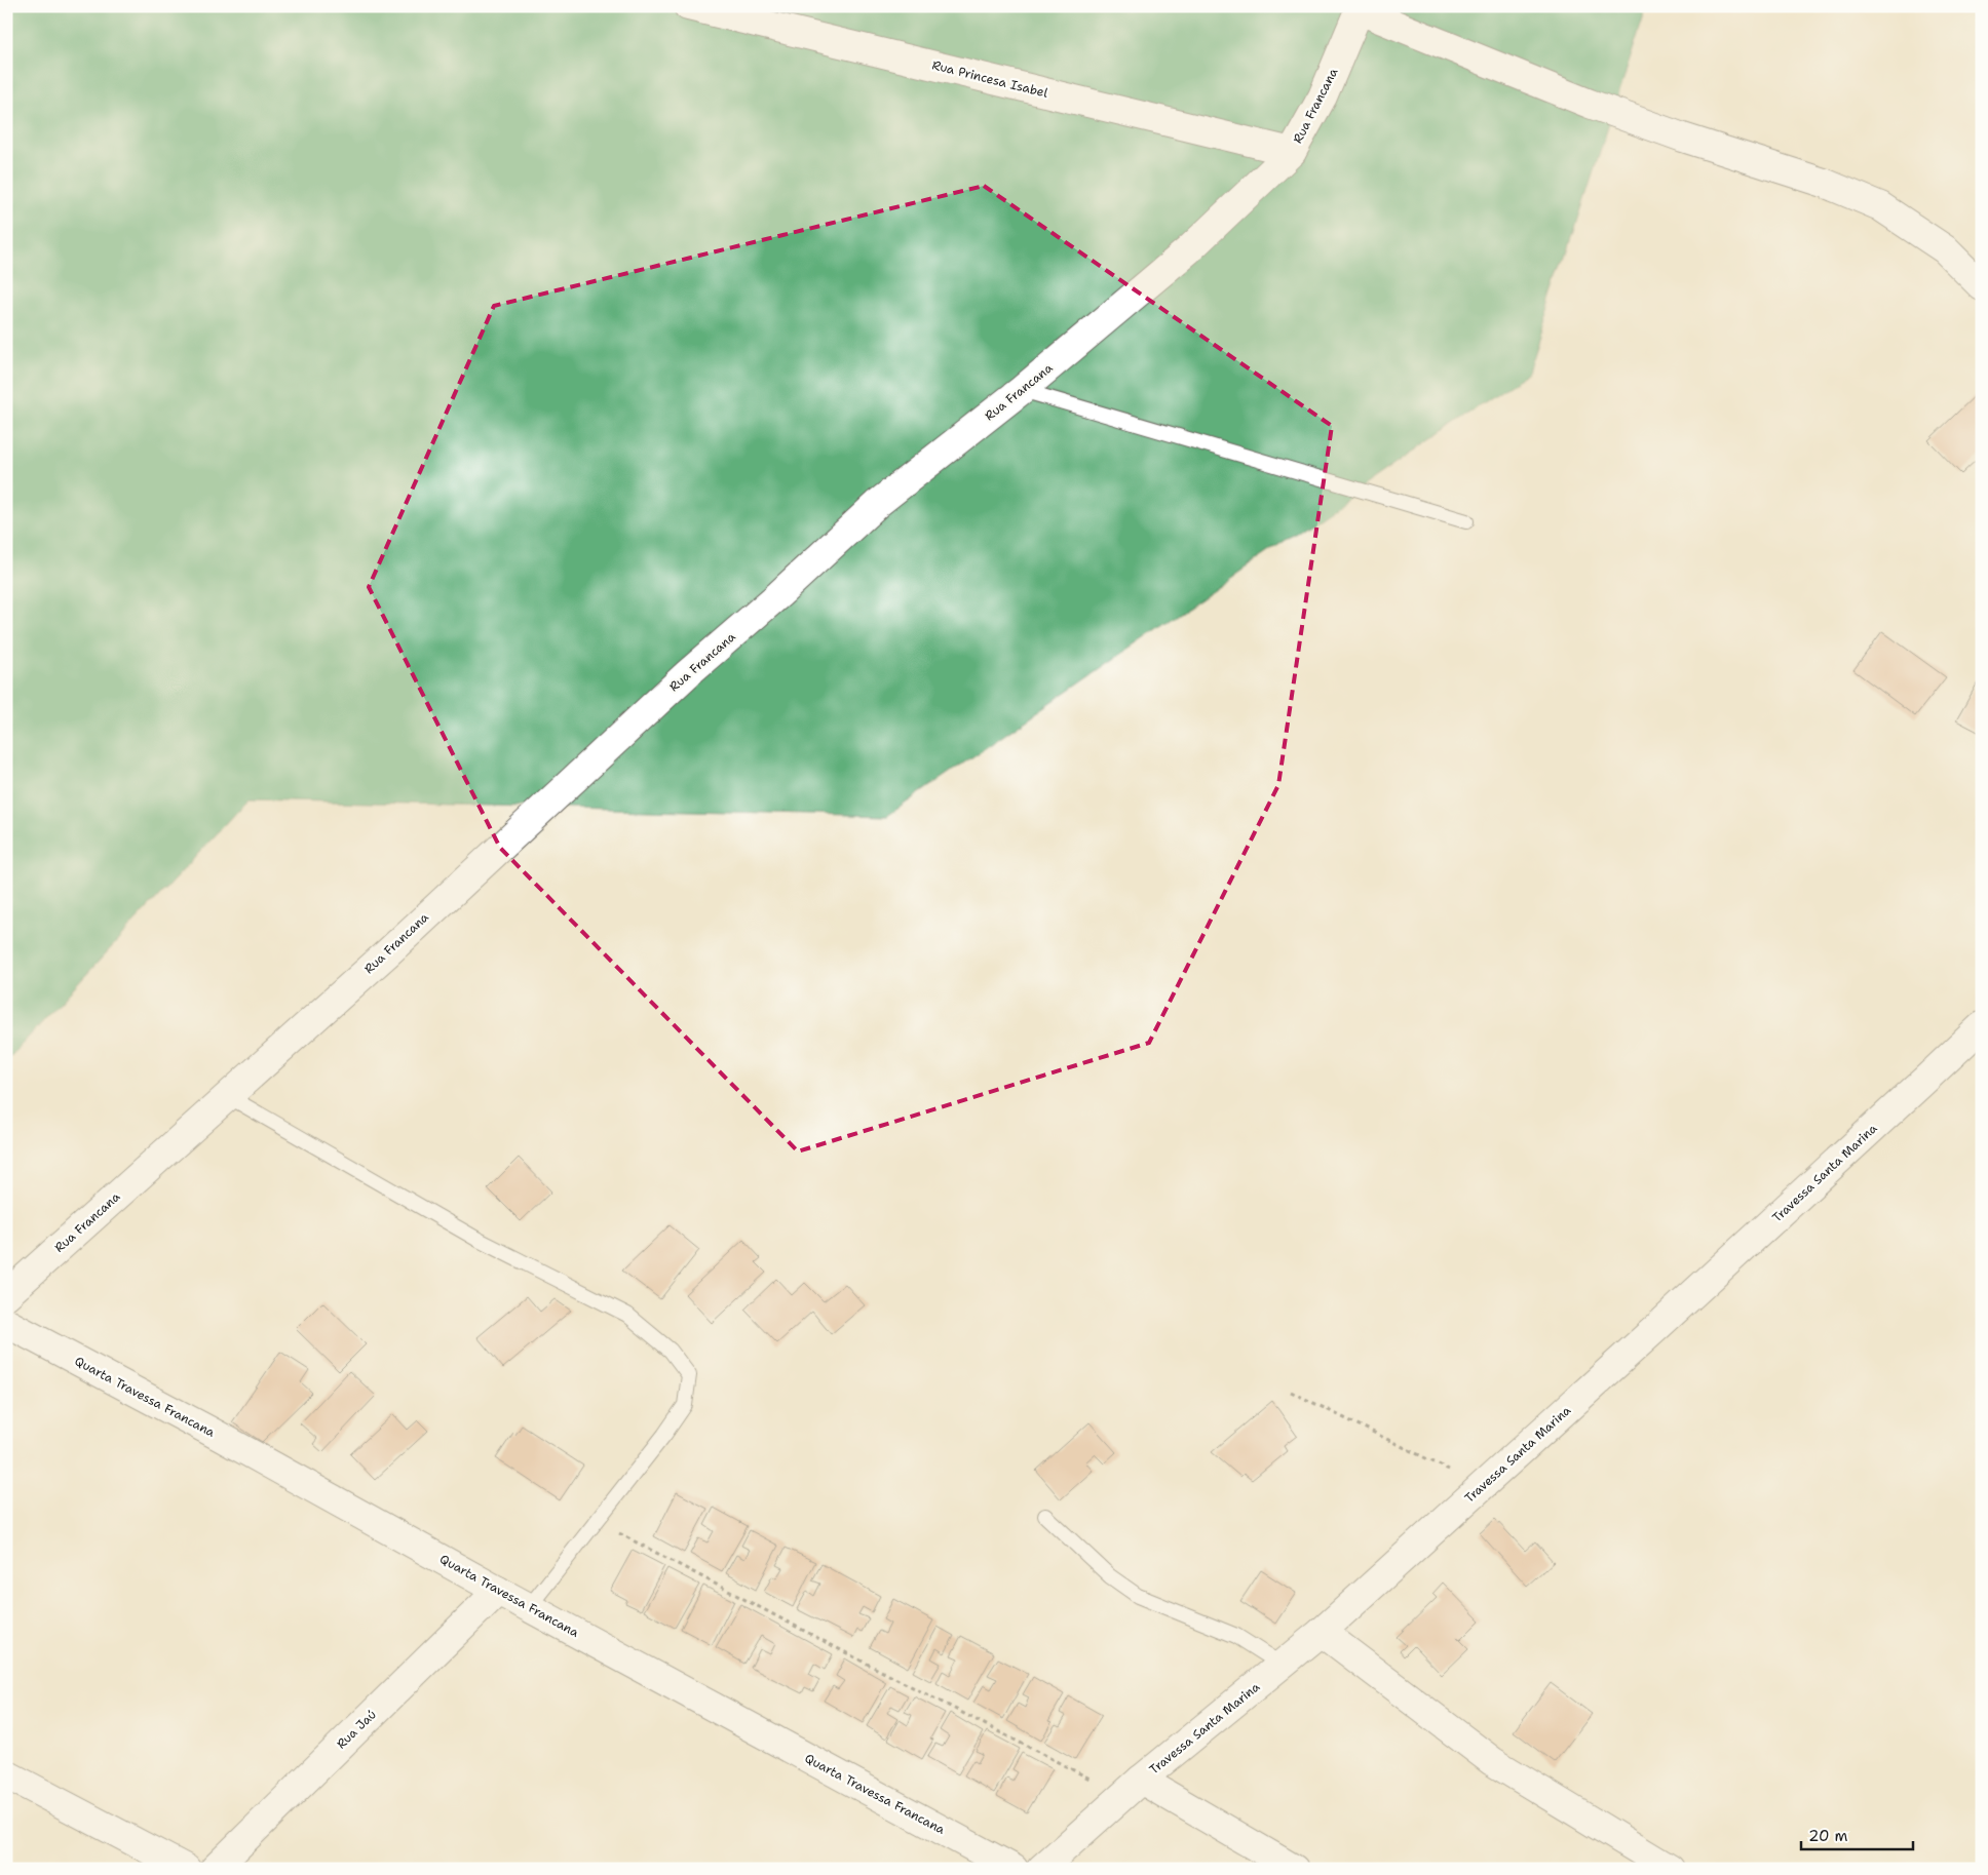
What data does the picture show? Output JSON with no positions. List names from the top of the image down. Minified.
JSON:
{"streets":{"street":["Rua Princesa Isabel","Rua Francana","Travessa Santa Marina","Quarta Travessa Francana","Rua Jaú"]},"crossings":[["Rua Princesa Isabel","Rua Francana"],["Quarta Travessa Francana","Rua Jaú"]],"scale_bar":"20 m"}
